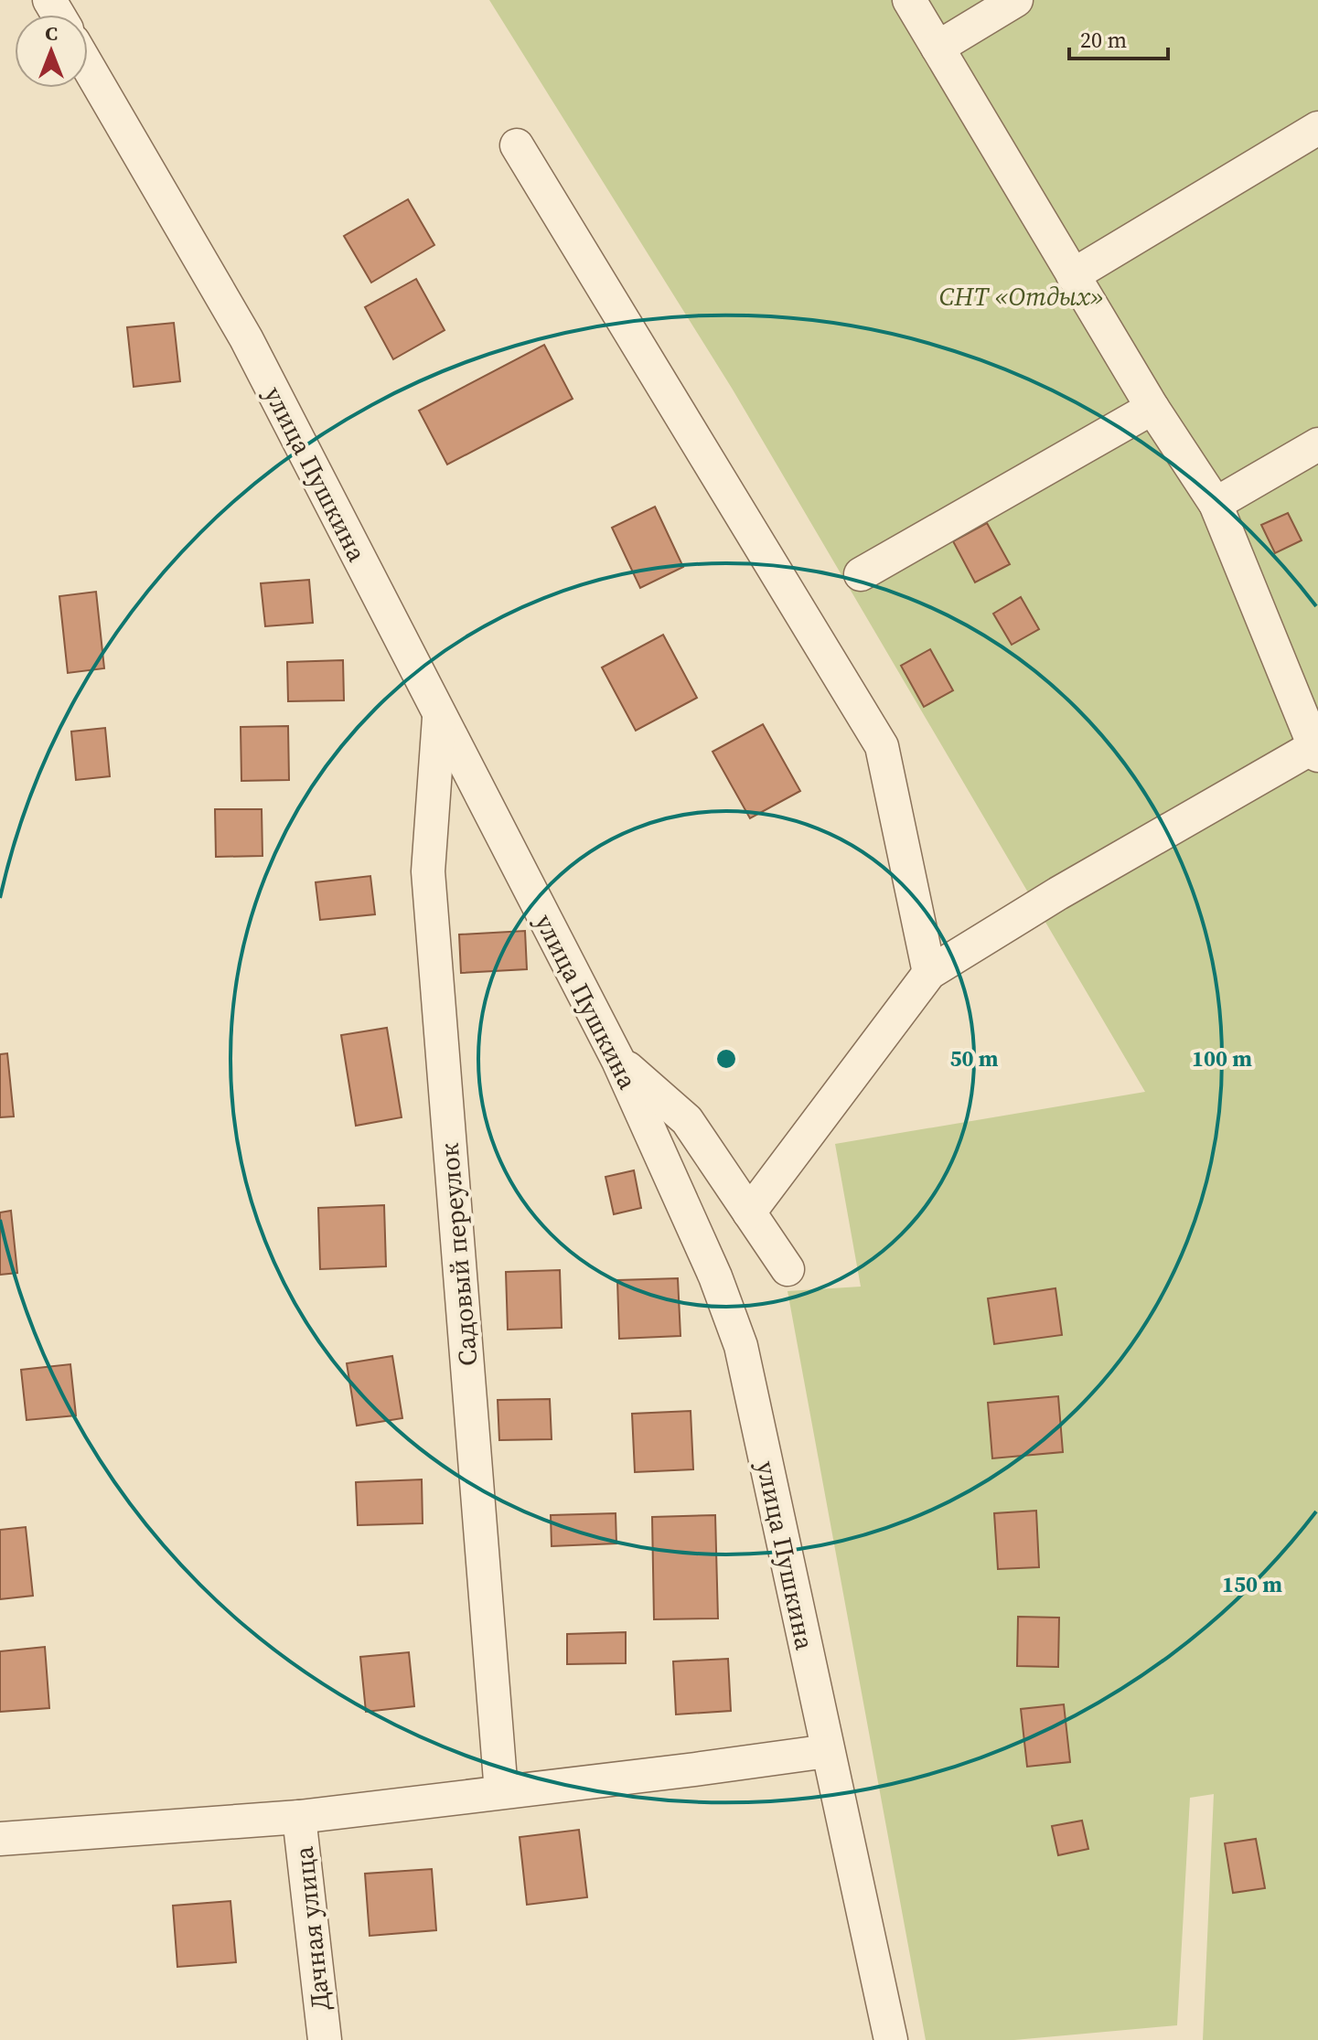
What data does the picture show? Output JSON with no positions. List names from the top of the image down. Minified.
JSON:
{"streets":{"street":["улица Пушкина","Садовый переулок","Дачная улица"]},"crossings":[["улица Пушкина","Садовый переулок"]],"parks":["СНТ «Отдых»"],"scale_bar":"20 m","north":"top","rings":["50 m","100 m","150 m"]}
